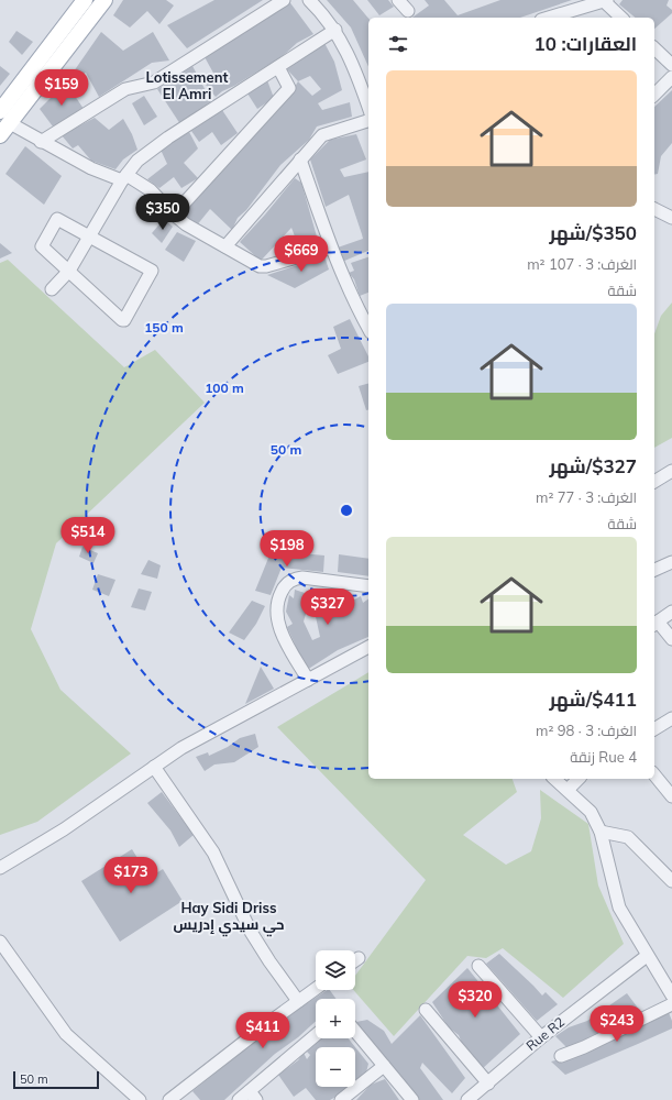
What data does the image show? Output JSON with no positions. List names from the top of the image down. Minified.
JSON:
{"streets":{"street":["Rue R2"]},"districts":["Lotissement El Amri","Hay Sidi Driss حي سيدي إدريس"],"scale_bar":"50 m","page":{"heading":"العقارات: 10","price":["$159","$350","$669","$514","$198","$327","$173","$320","$243","$411"],"list":[{"name":"$350/شهر","note":"الغرف: 3 · 107 m² · شقة"},{"name":"$327/شهر","note":"الغرف: 3 · 77 m² · شقة"},{"name":"$411/شهر","note":"الغرف: 3 · 98 m² · Rue 4 زنقة"}],"map_buttons":["+","−"],"scale":"50 m"},"rings":["150 m","100 m","50 m"]}
